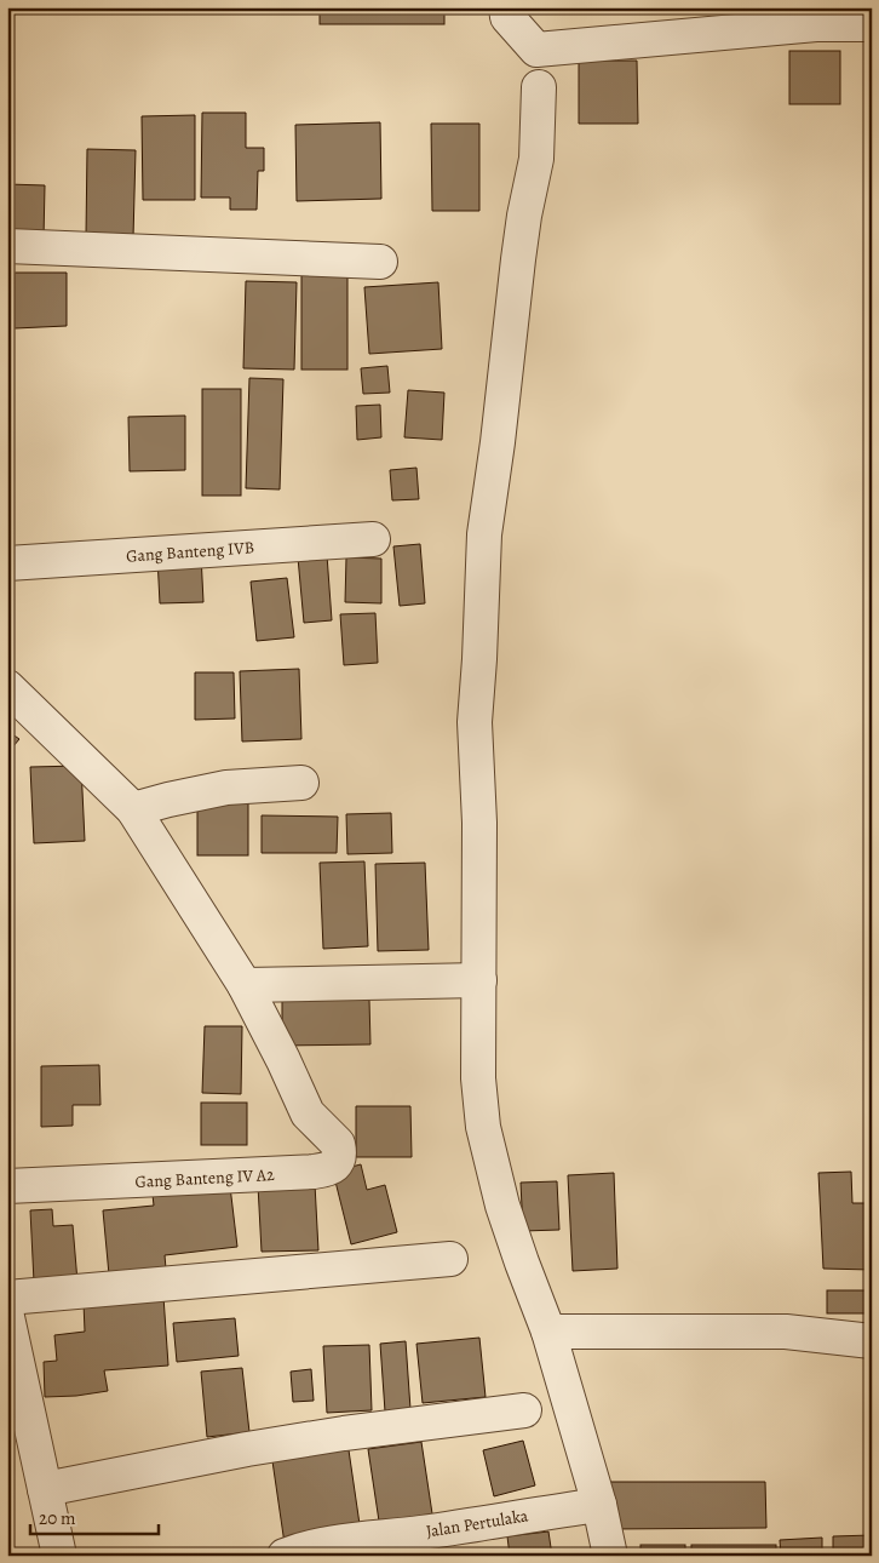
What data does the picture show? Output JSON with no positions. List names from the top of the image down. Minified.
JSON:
{"streets":{"street":["Gang Banteng IVB","Gang Banteng IV A2","Jalan Pertulaka"]},"scale_bar":"20 m"}
